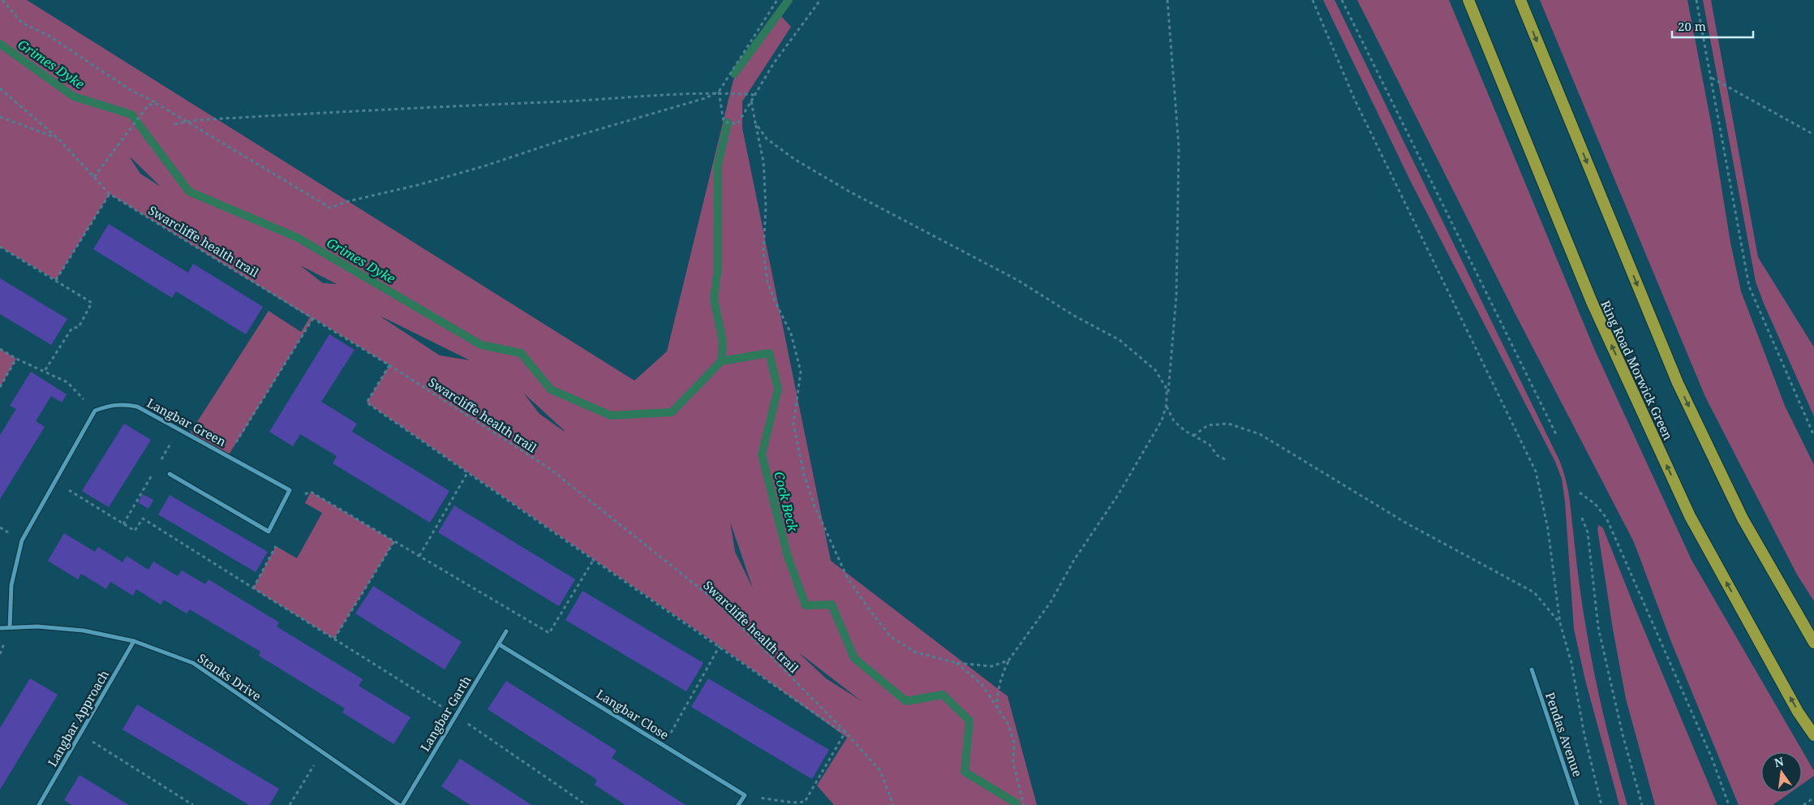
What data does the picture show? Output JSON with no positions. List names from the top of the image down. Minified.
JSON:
{"streets":{"highway":["Ring Road Morwick Green"],"street":["Langbar Green","Stanks Drive","Langbar Garth","Langbar Close","Langbar Approach","Pendas Avenue"],"path":["Swarcliffe health trail"]},"crossings":[["Stanks Drive","Langbar Garth"],["Stanks Drive","Langbar Approach"],["Langbar Garth","Langbar Close"]],"water":["Grimes Dyke","Cock Beck"],"scale_bar":"20 m","north":"top"}
